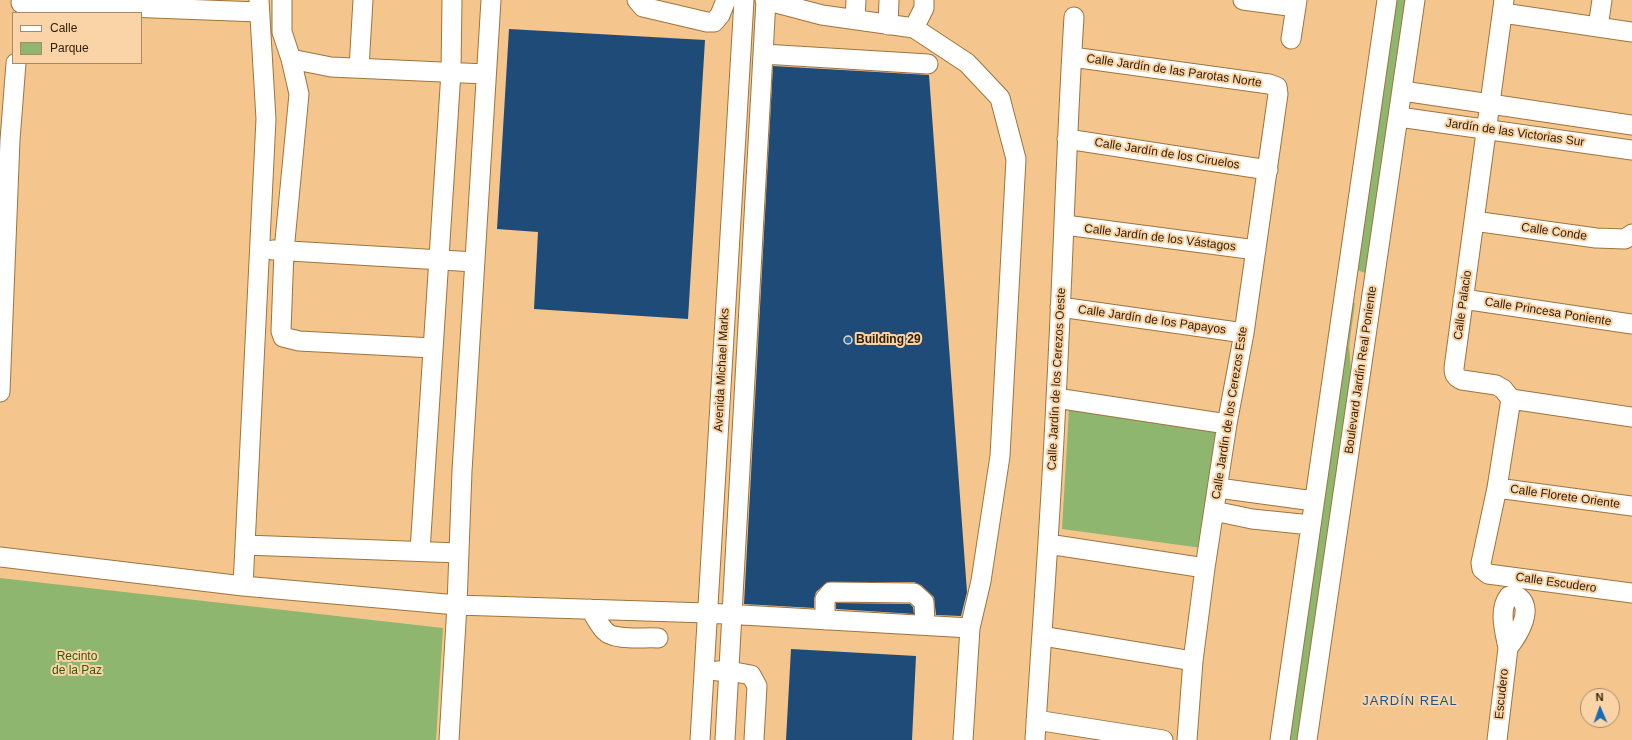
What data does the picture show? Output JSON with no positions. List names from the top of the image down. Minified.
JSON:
{"streets":{"street":["Calle Jardín de las Parotas Norte","Jardín de las Victorias Sur","Calle Jardín de los Ciruelos","Calle Conde","Calle Jardín de los Vástagos","Calle Palacio","Calle Princesa Poniente","Calle Jardín de los Papayos","Avenida Michael Marks","Boulevard Jardín Real Poniente","Calle Jardín de los Cerezos Oeste","Calle Jardín de los Cerezos Este","Calle Florete Oriente","Calle Escudero","Escudero"]},"crossings":[["Calle Jardín de las Parotas Norte","Calle Jardín de los Cerezos Oeste"],["Calle Jardín de las Parotas Norte","Calle Jardín de los Cerezos Este"],["Jardín de las Victorias Sur","Calle Palacio"],["Jardín de las Victorias Sur","Boulevard Jardín Real Poniente"],["Calle Jardín de los Ciruelos","Calle Jardín de los Cerezos Oeste"],["Calle Jardín de los Ciruelos","Calle Jardín de los Cerezos Este"],["Calle Conde","Calle Palacio"],["Calle Jardín de los Vástagos","Calle Jardín de los Cerezos Oeste"],["Calle Jardín de los Vástagos","Calle Jardín de los Cerezos Este"],["Calle Palacio","Calle Princesa Poniente"],["Calle Jardín de los Papayos","Calle Jardín de los Cerezos Oeste"],["Calle Jardín de los Papayos","Calle Jardín de los Cerezos Este"],["Calle Florete Oriente","Calle Escudero"]],"districts":["JARDÍN REAL"],"parks":["Recinto de la Paz"],"places":["Building 29"],"legend":["Calle","Parque"],"north":"top"}
